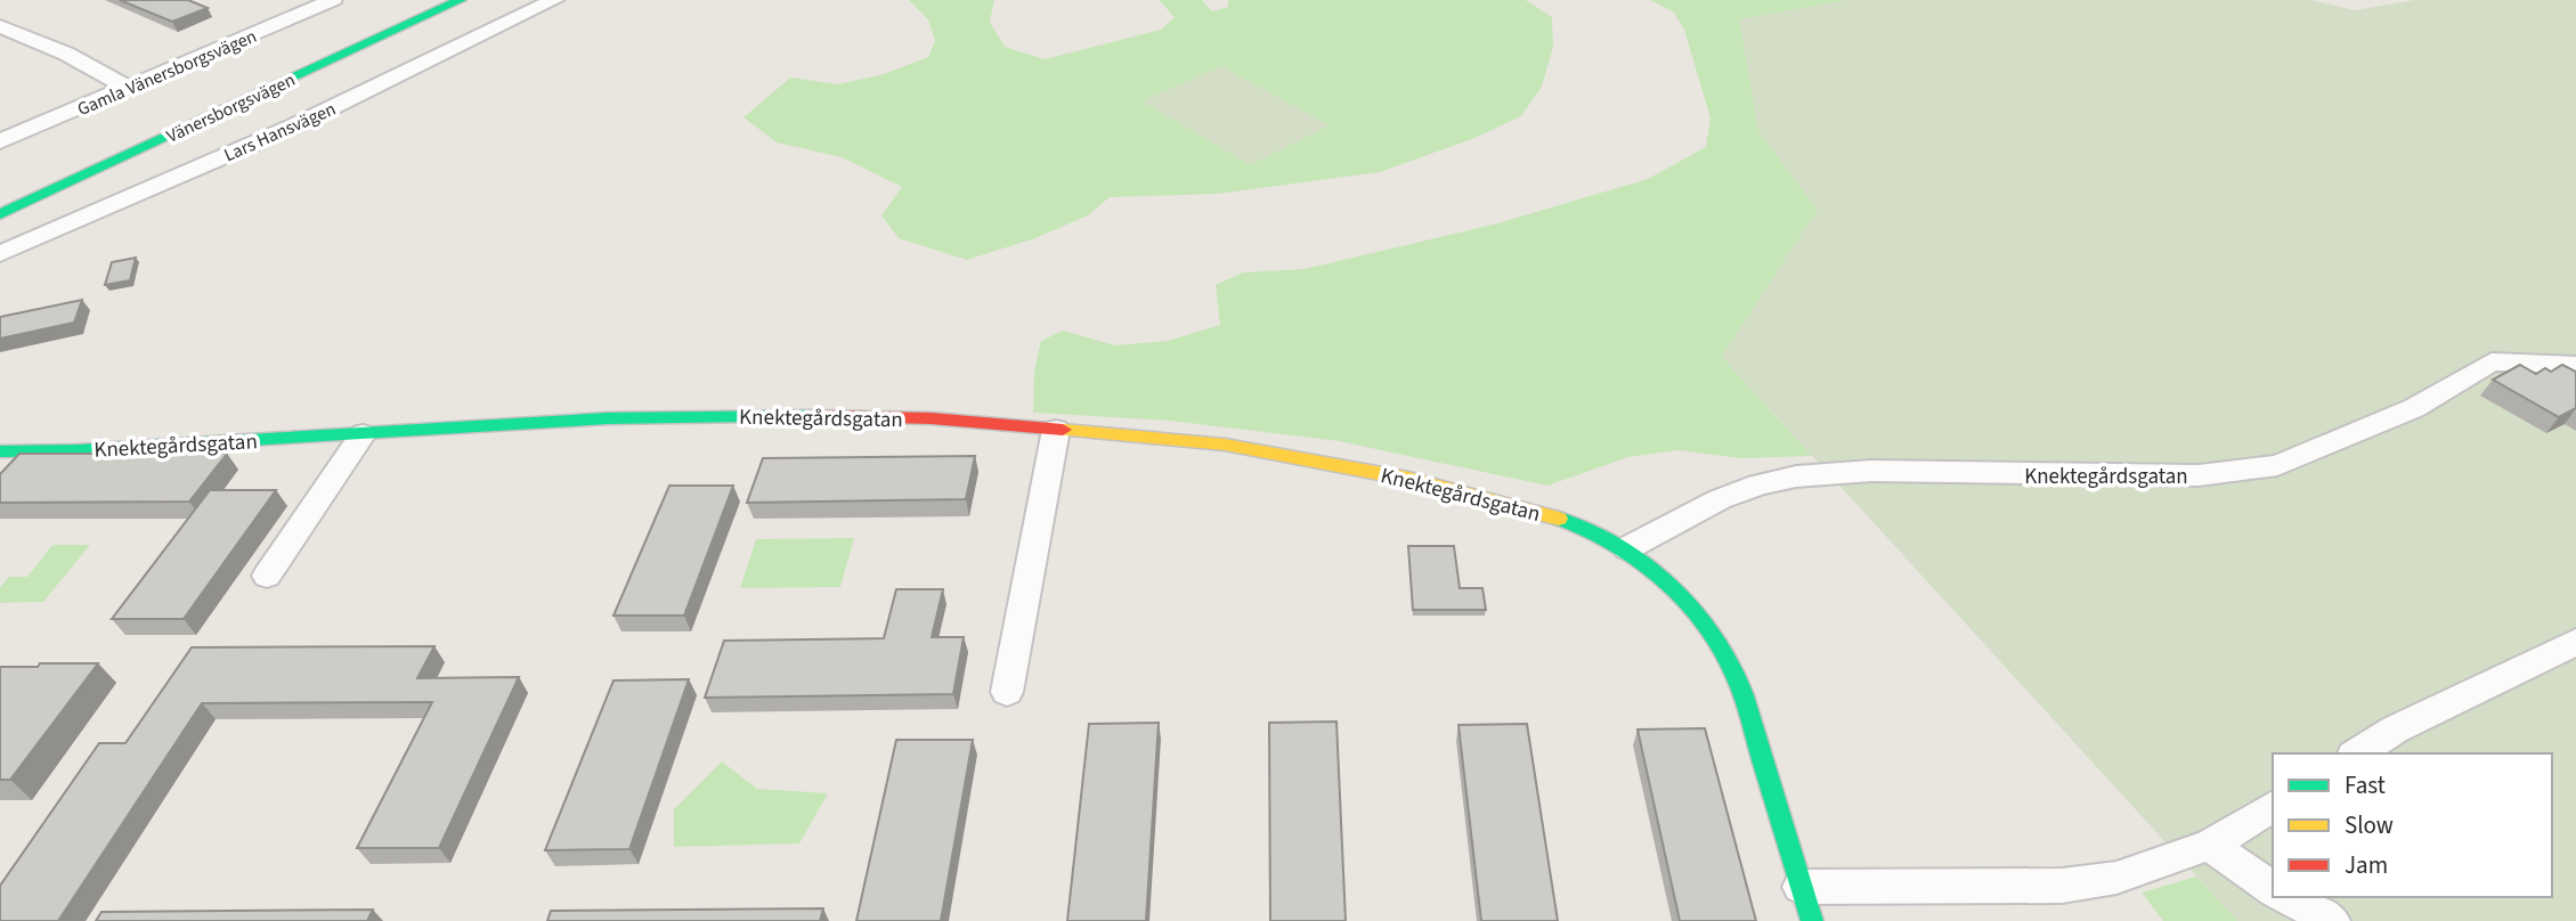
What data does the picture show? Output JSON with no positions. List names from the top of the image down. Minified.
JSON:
{"streets":{"street":["Gamla Vänersborgsvägen","Vänersborgsvägen","Lars Hansvägen","Knektegårdsgatan"]},"legend":["Fast","Slow","Jam"]}
